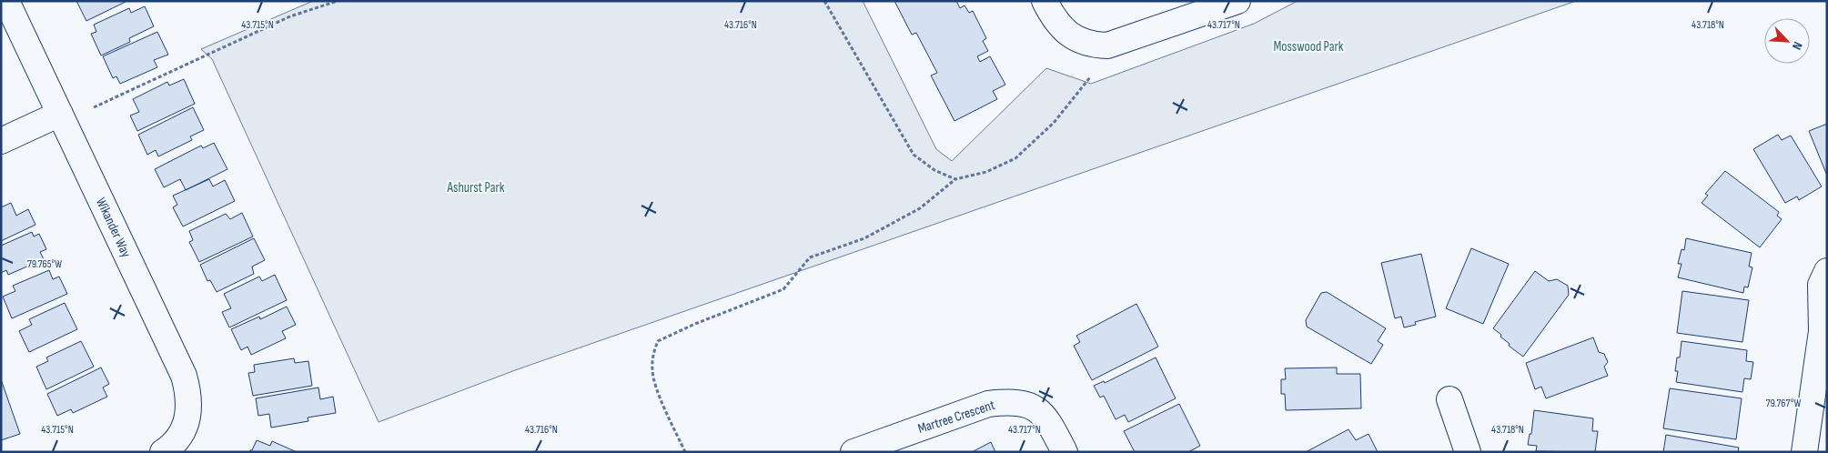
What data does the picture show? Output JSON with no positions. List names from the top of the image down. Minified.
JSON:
{"streets":{"street":["Wikander Way","Martree Crescent"]},"parks":["Mosswood Park","Ashurst Park"],"north":"bottom right","coordinates":["43.715°N","43.716°N","43.717°N","43.718°N","79.765°W","79.767°W"]}
